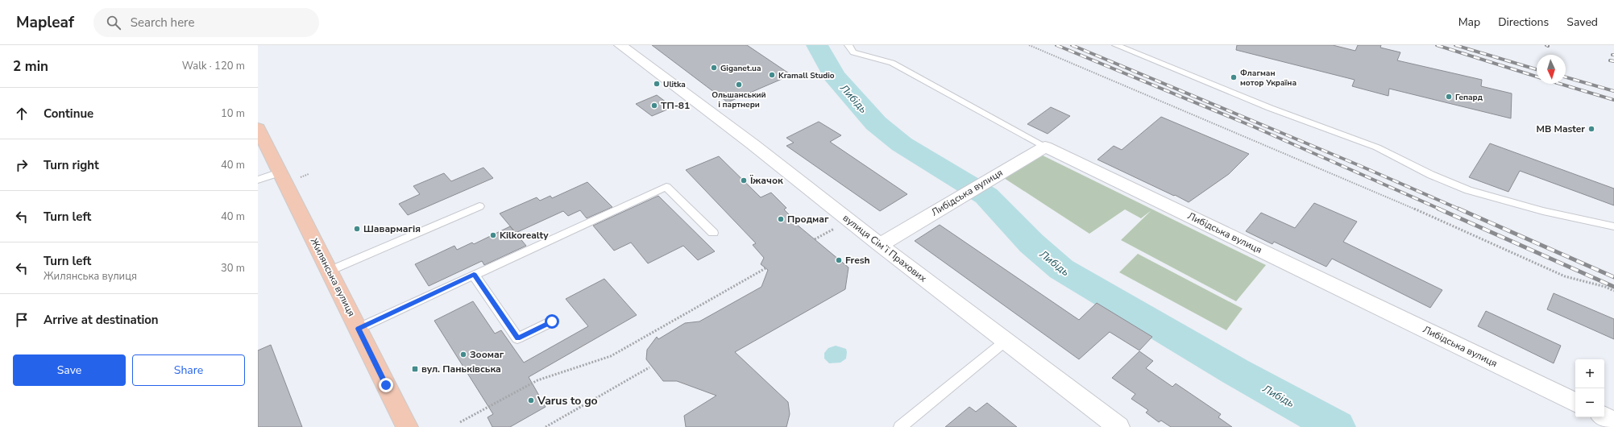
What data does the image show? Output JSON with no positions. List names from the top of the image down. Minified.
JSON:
{"streets":{"main road":["Жилянська вулиця"],"street":["Либідська вулиця","вулиця Сімʼї Прахових"]},"crossings":[["Либідська вулиця","вулиця Сімʼї Прахових"]],"water":["Либідь"],"places":{"other":["Giganet.ua","Kramall Studio","Флагман мотор Україна","Ulitka","Ольшанський і партнери","Гепард","ТП-81","MB Master","Їжачок","Продмаг","Шавармагія","Kilkorealty","Fresh","Зоомаг","Varus to go"],"transit":["вул. Паньківська"]},"north":"bottom","page":{"header":"Mapleaf","search":"Search here","nav":["Map","Directions","Saved"],"heading":["2 min","Walk · 120 m"],"list":[["Continue","10 m"],["Turn right","40 m"],["Turn left","40 m"],["Turn left","Жилянська вулиця","30 m"],"Arrive at destination"],"buttons":["Save","Share"],"map_buttons":["+","−"]}}
